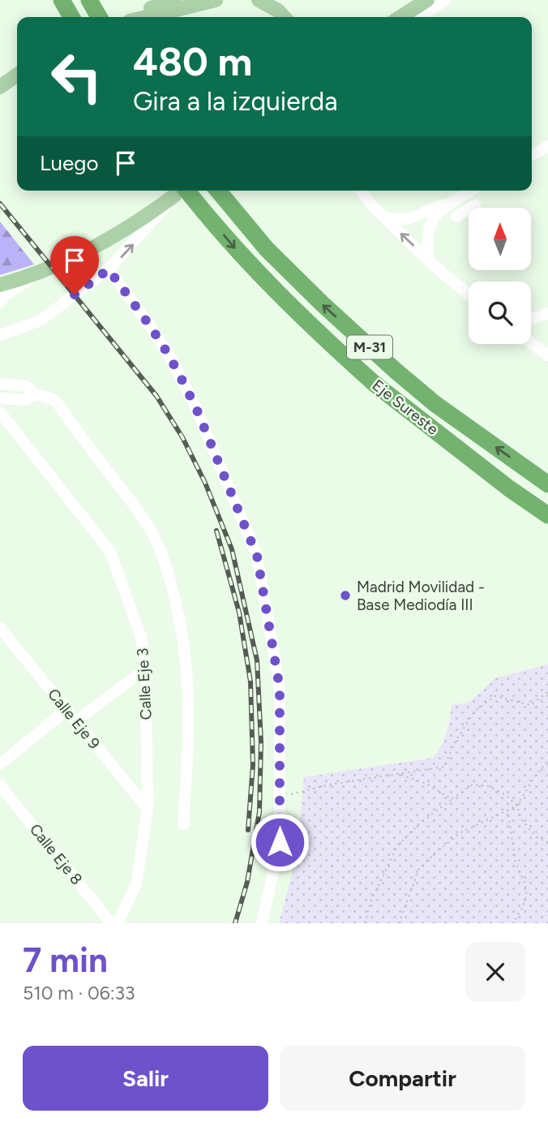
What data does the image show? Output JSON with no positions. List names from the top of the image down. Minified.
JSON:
{"streets":{"highway":["M-31","Eje Sureste"],"street":["Calle Eje 3","Calle Eje 9","Calle Eje 8"]},"crossings":[["Calle Eje 3","Calle Eje 9"]],"places":["Madrid Movilidad - Base Mediodía III"],"north":"top","page":{"turn":["480 m","Gira a la izquierda"],"then":"Luego","heading":["7 min","510 m · 06:33"],"buttons":["Salir","Compartir"]}}
